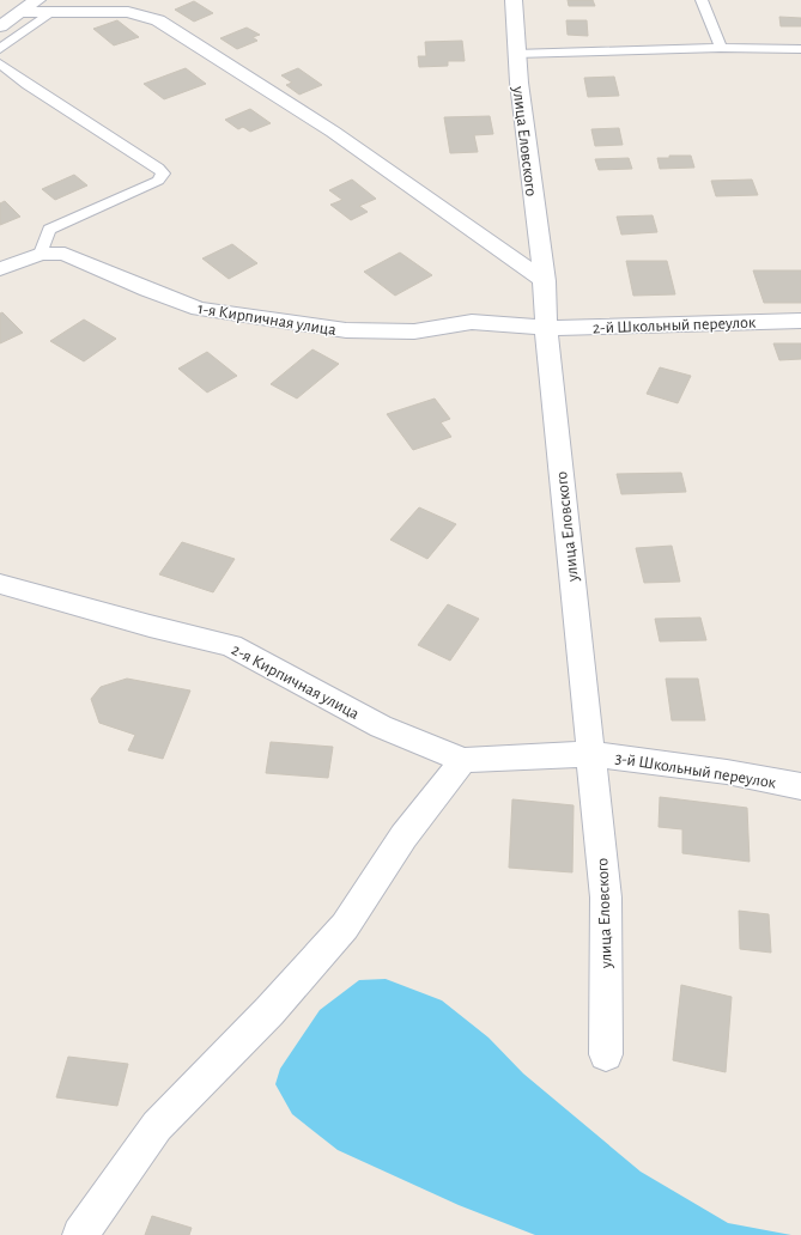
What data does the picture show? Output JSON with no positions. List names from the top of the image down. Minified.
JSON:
{"streets":{"street":["улица Еловского","1-я Кирпичная улица","2-й Школьный переулок","2-я Кирпичная улица","3-й Школьный переулок"]},"crossings":[["улица Еловского","1-я Кирпичная улица"],["улица Еловского","2-й Школьный переулок"],["улица Еловского","2-я Кирпичная улица"],["улица Еловского","3-й Школьный переулок"],["1-я Кирпичная улица","2-й Школьный переулок"],["2-я Кирпичная улица","3-й Школьный переулок"]]}
